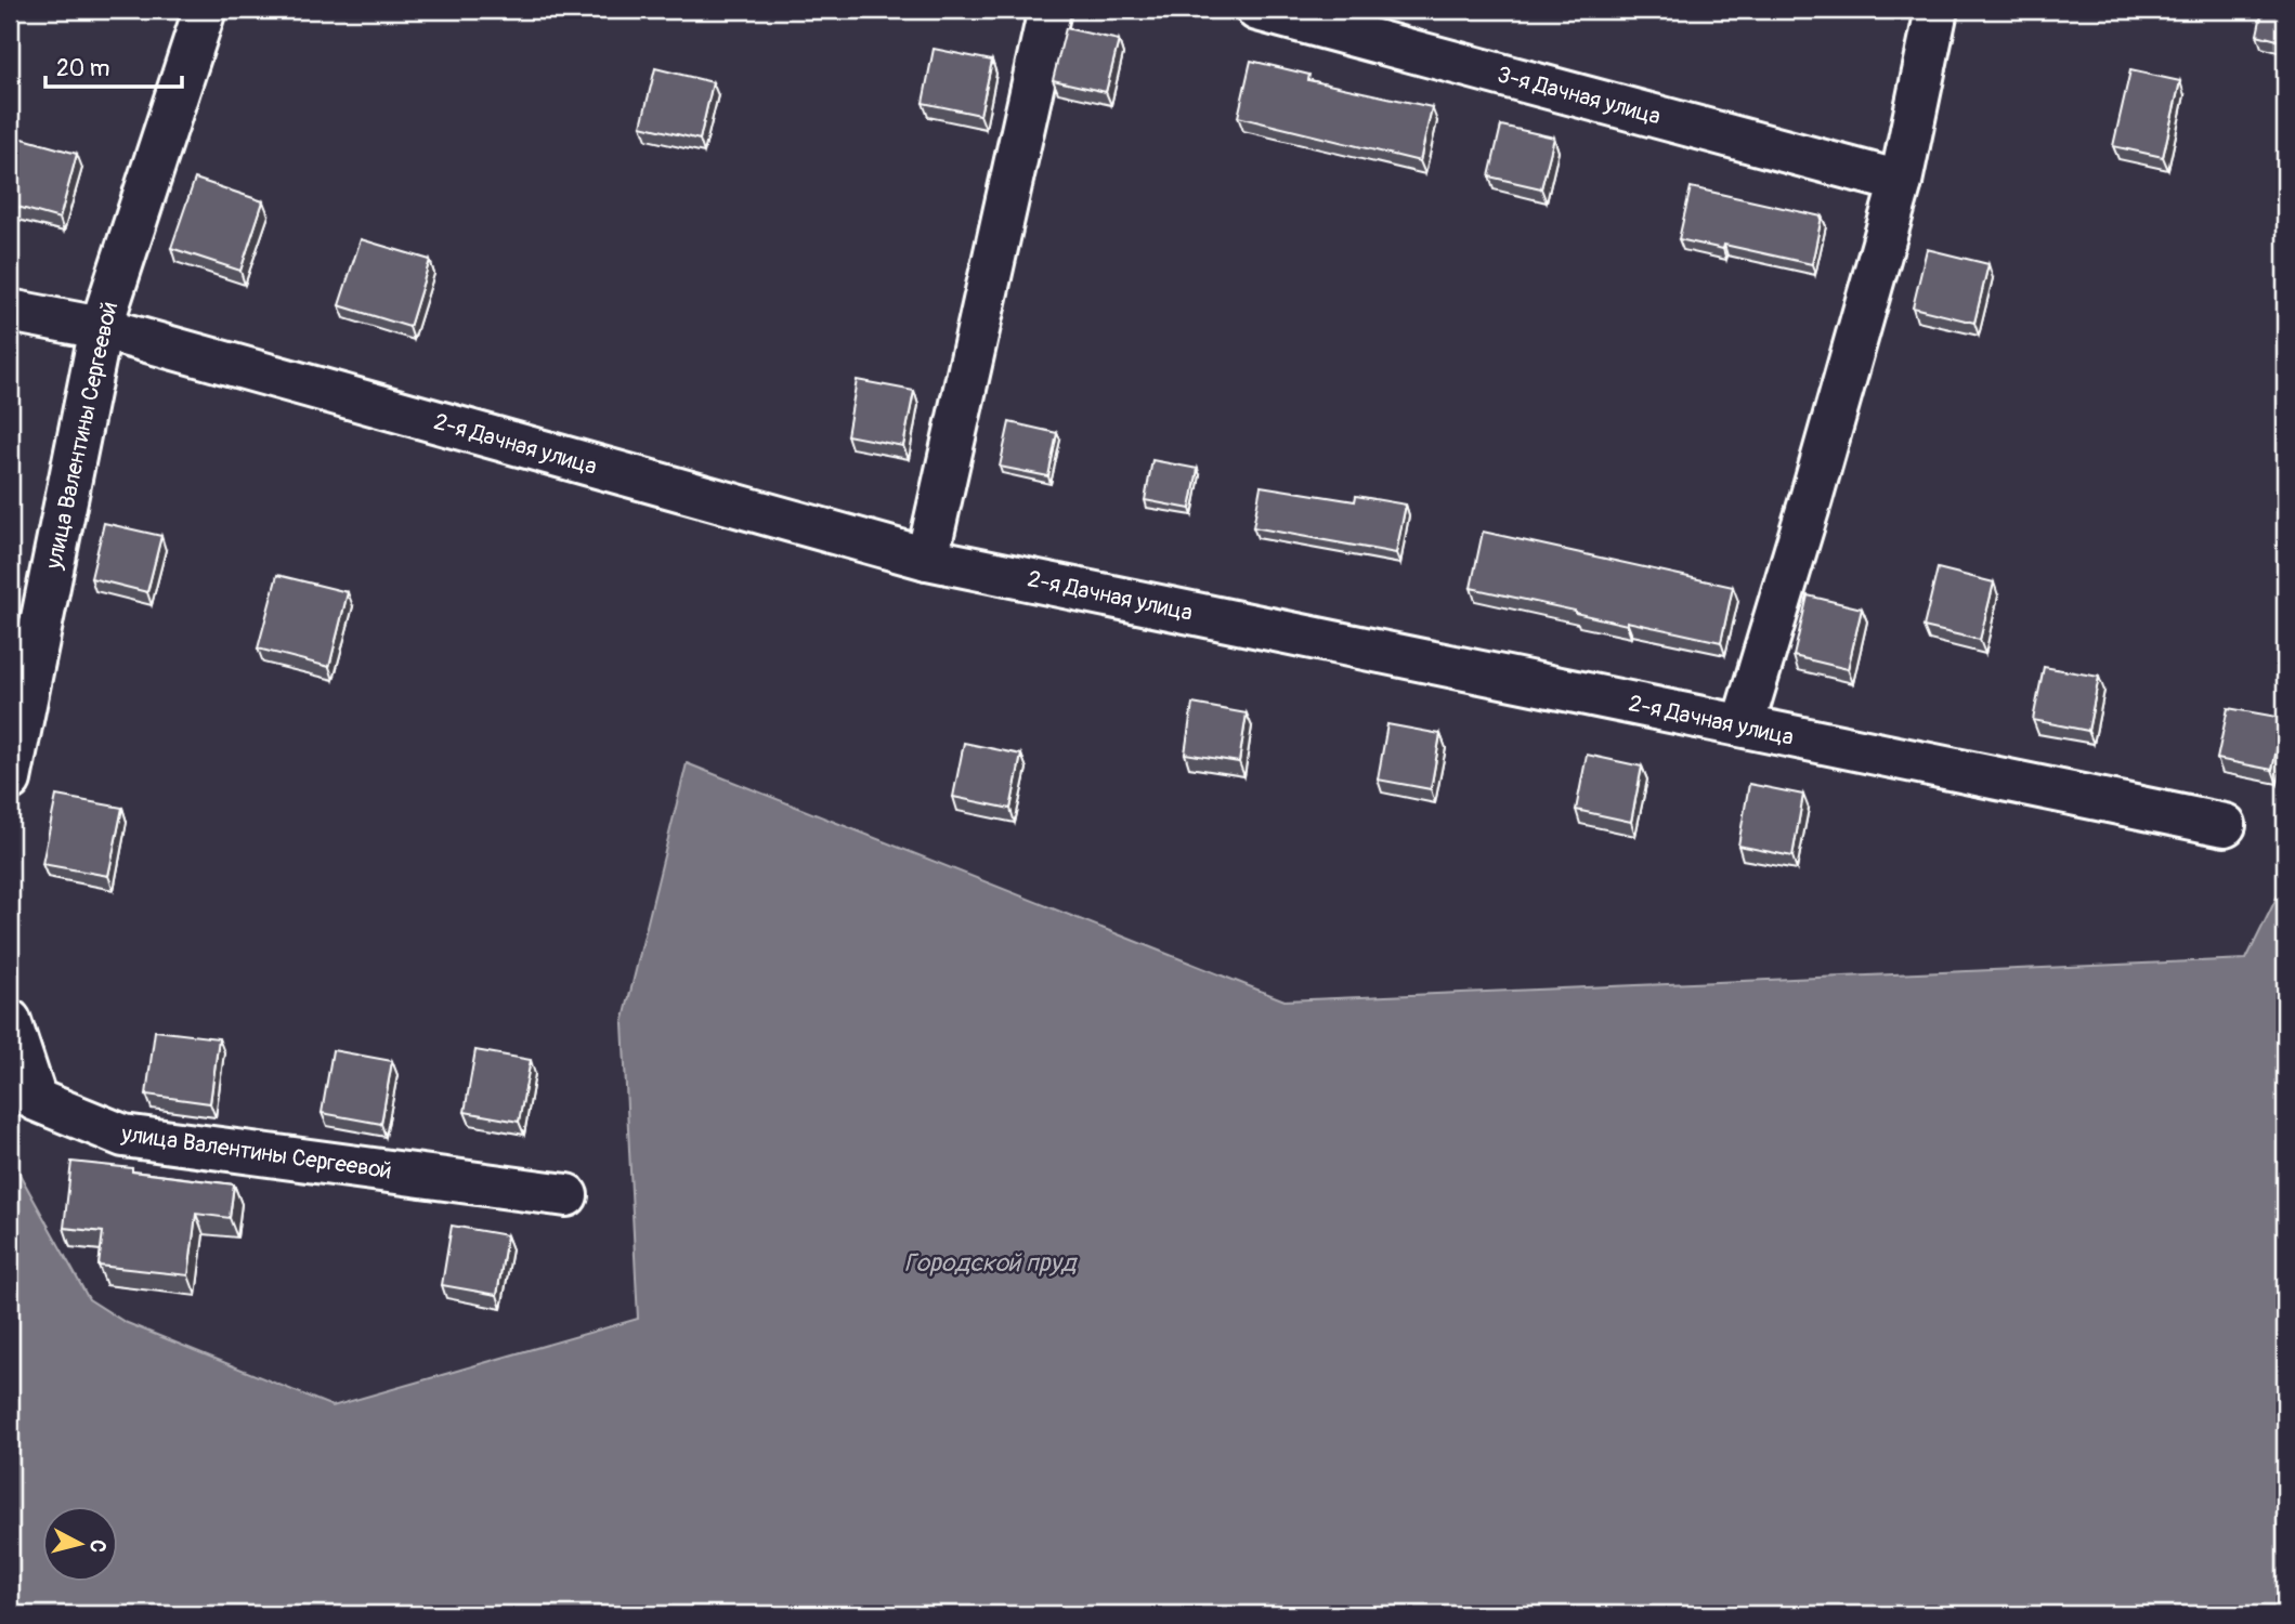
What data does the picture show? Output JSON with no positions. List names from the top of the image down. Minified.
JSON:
{"streets":{"street":["3-я Дачная улица","улица Валентины Сергеевой","2-я Дачная улица"]},"crossings":[["улица Валентины Сергеевой","2-я Дачная улица"]],"water":["Городской пруд"],"scale_bar":"20 m","north":"right"}
